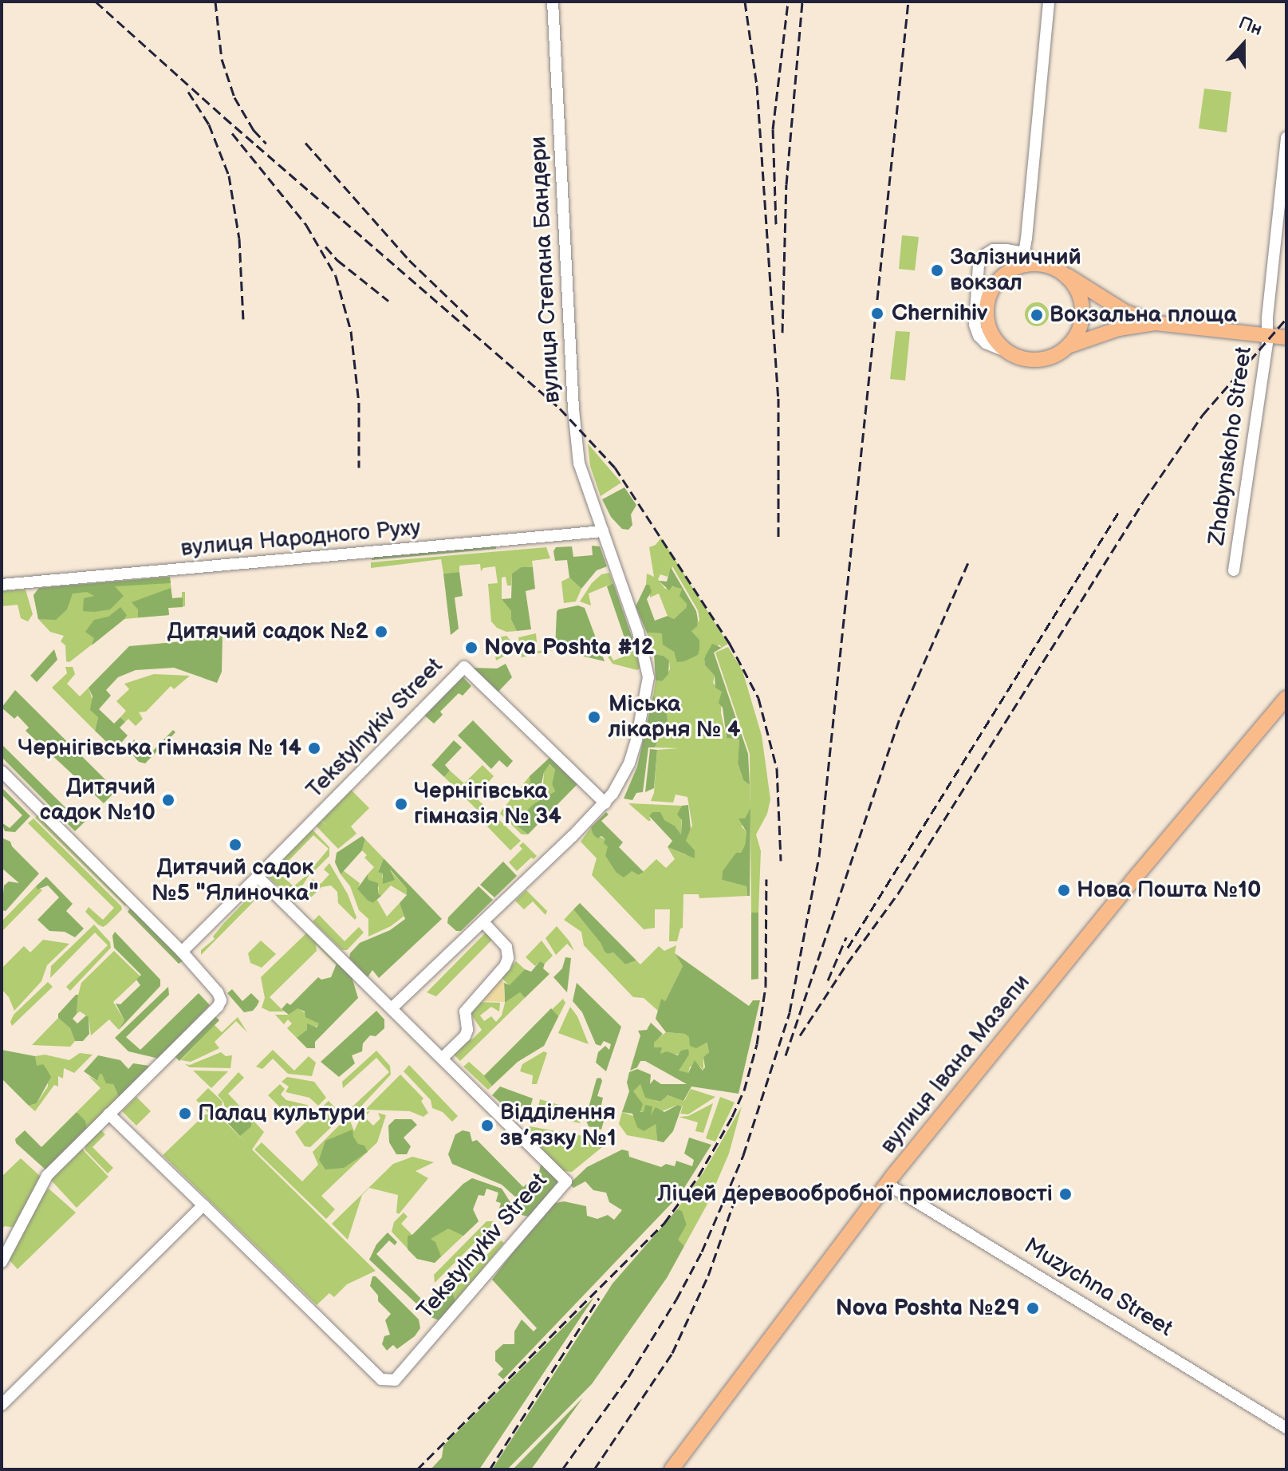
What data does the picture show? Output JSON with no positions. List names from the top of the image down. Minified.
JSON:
{"streets":{"main road":["вулиця Івана Мазепи"],"street":["вулиця Степана Бандери","Zhabynskoho Street","вулиця Народного Руху","Tekstylnykiv Street","Muzychna Street"]},"crossings":[["вулиця Степана Бандери","вулиця Народного Руху"],["вулиця Івана Мазепи","Muzychna Street"]],"places":["Залізничний вокзал","Chernihiv","Вокзальна площа","Дитячий садок №2","Nova Poshta #12","Міська лікарня № 4","Чернігівська гімназія № 14","Дитячий садок №10","Чернігівська гімназія № 34","Дитячий садок №5 \"Ялиночка\"","Нова Пошта №10","Палац культури","Відділення зв’язку №1","Ліцей деревообробної промисловості","Nova Poshta №29"],"north":"top"}
